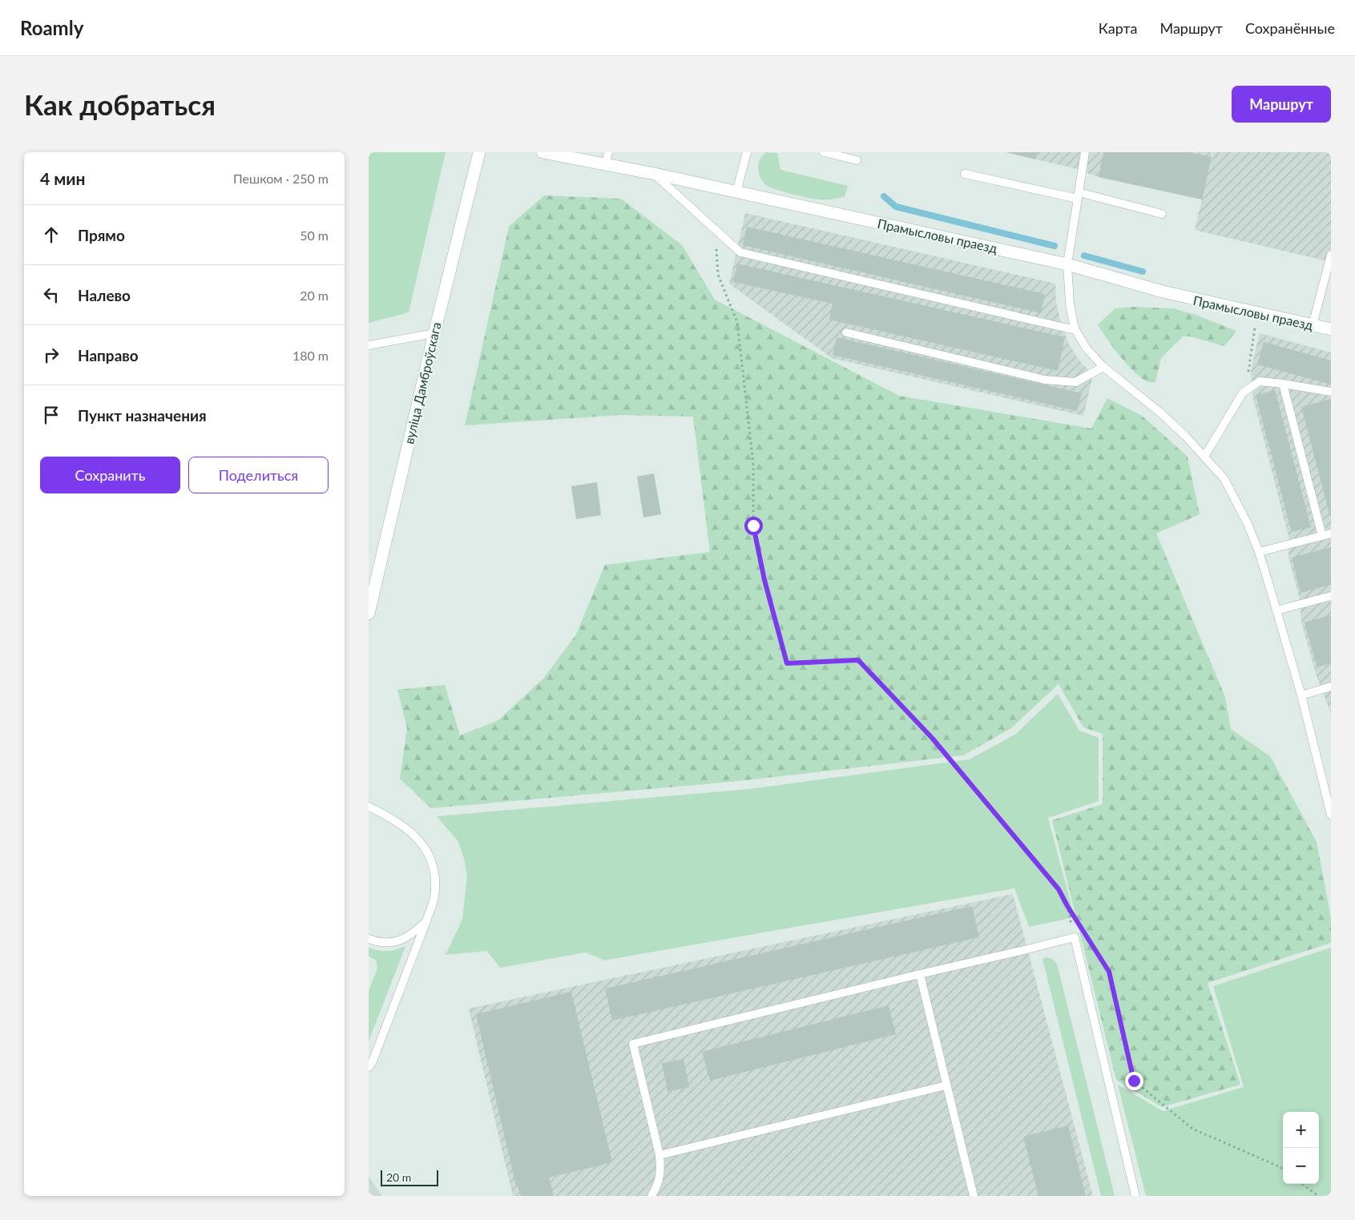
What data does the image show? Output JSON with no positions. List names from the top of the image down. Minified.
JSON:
{"streets":{"street":["Прамысловы праезд","вуліца Дамброўскага"]},"scale_bar":"20 m","page":{"header":"Roamly","nav":["Карта","Маршрут","Сохранённые"],"buttons":["Маршрут",["Сохранить","Поделиться"]],"title":"Как добраться","heading":["4 мин","Пешком · 250 m"],"list":[["Прямо","50 m"],["Налево","20 m"],["Направо","180 m"],"Пункт назначения"],"map_buttons":["+","−"],"scale":"20 m"}}
